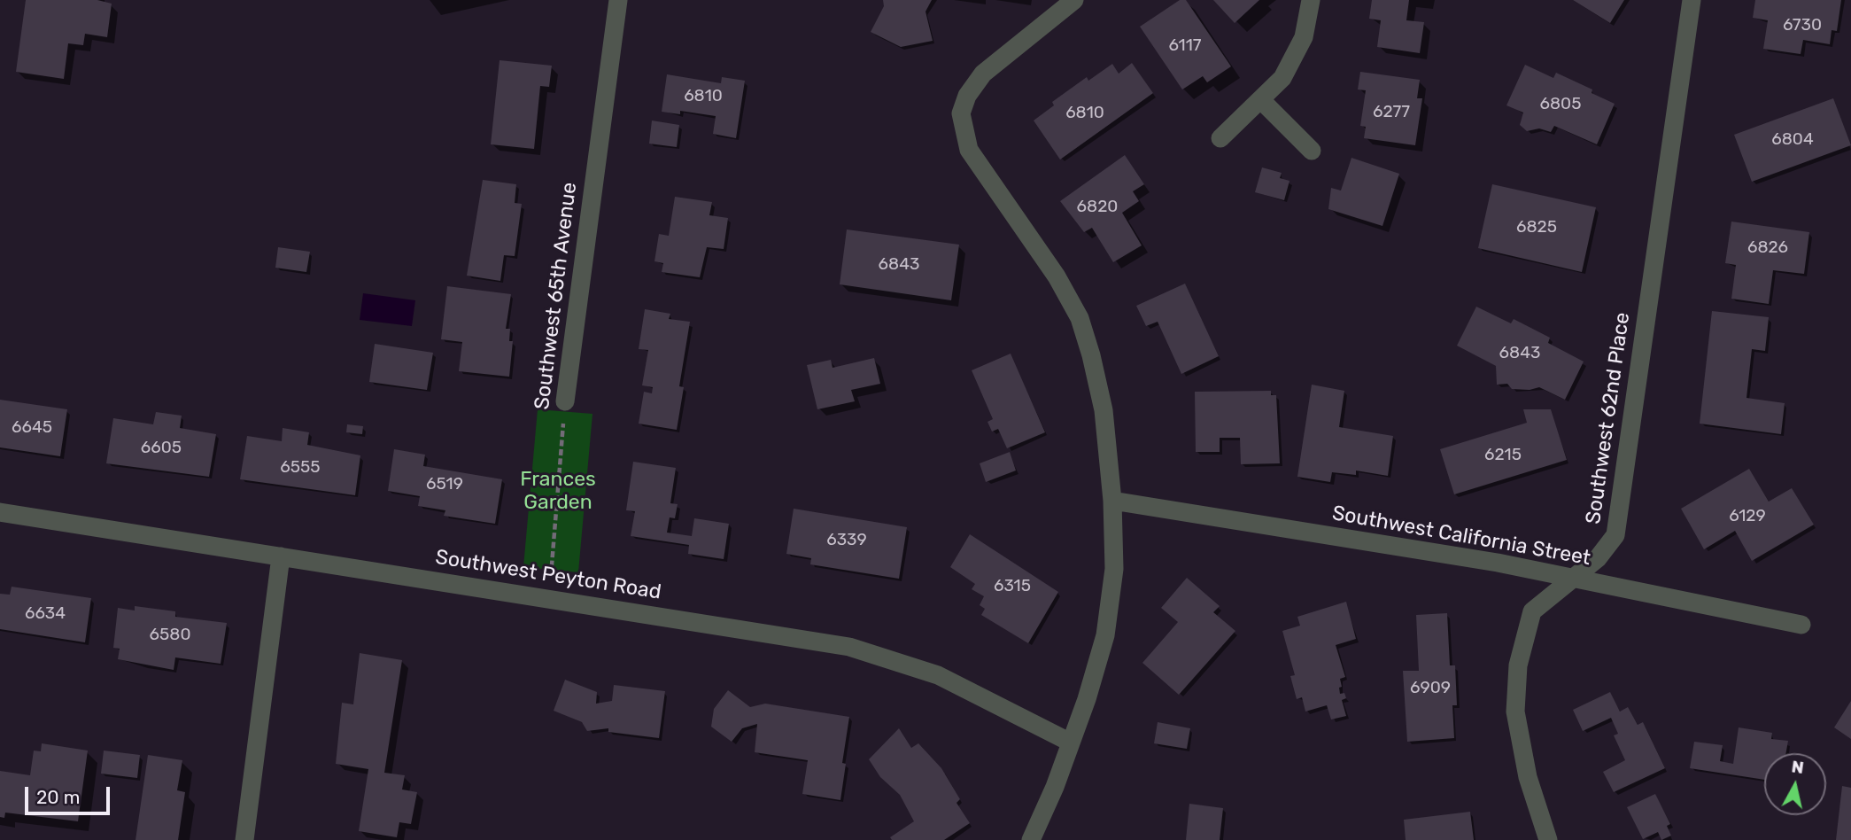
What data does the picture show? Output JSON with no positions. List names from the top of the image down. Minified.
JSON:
{"streets":{"street":["Southwest 65th Avenue","Southwest 62nd Place","Southwest California Street","Southwest Peyton Road"]},"crossings":[["Southwest 65th Avenue","Southwest Peyton Road"],["Southwest 62nd Place","Southwest California Street"]],"parks":["Frances Garden"],"house_numbers":["6730","6117","6810","6805","6277","6810","6804","6820","6825","6826","6843","6843","6645","6605","6215","6555","6519","6129","6339","6315","6634","6580","6909"],"scale_bar":"20 m","north":"top"}
